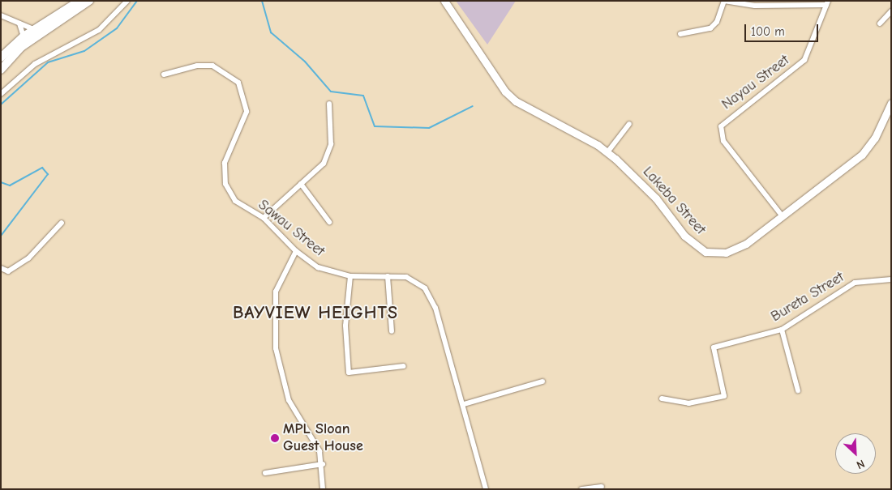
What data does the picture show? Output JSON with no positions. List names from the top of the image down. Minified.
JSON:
{"streets":{"main road":["Lakeba Street"],"street":["Nayau Street","Sawau Street","Bureta Street"]},"crossings":[["Nayau Street","Lakeba Street"]],"districts":["BAYVIEW HEIGHTS"],"places":["MPL Sloan Guest House"],"scale_bar":"100 m","north":"bottom right"}
